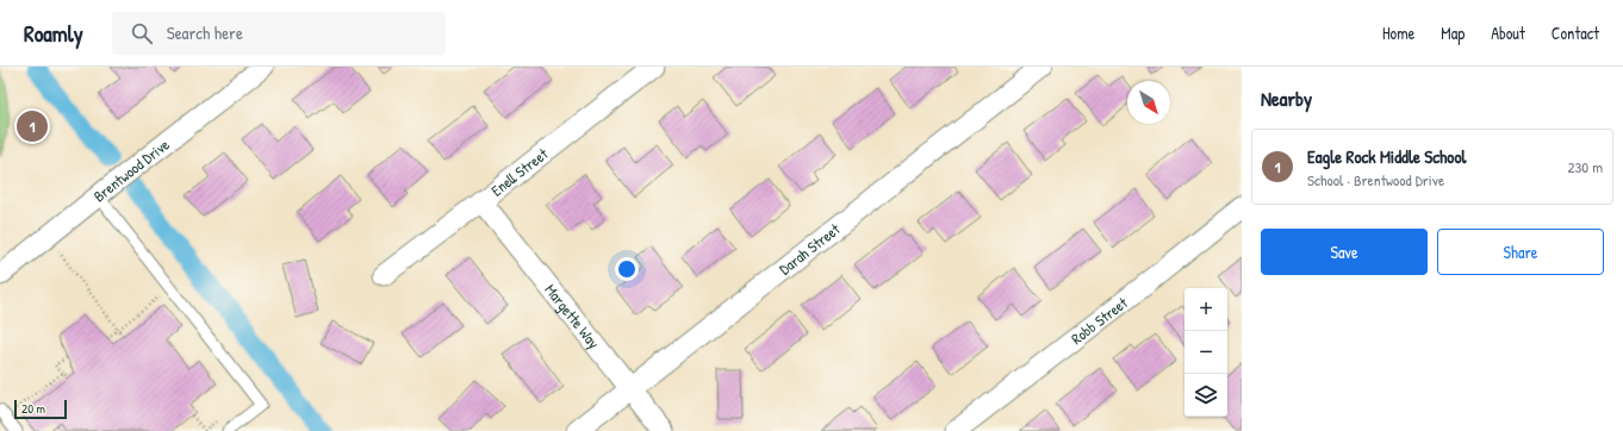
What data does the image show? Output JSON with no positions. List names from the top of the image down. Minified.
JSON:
{"streets":{"street":["Brentwood Drive","Enell Street","Darah Street","Margette Way","Robb Street"]},"crossings":[["Enell Street","Margette Way"],["Darah Street","Margette Way"]],"scale_bar":"20 m","north":"bottom right","page":{"header":"Roamly","search":"Search here","nav":["Home","Map","About","Contact"],"heading":"Nearby","pins":"1","list":[{"mark":"1","name":"Eagle Rock Middle School","note":"School · Brentwood Drive","value":"230 m"}],"buttons":["Save","Share"],"map_buttons":["+","−"],"scale":"20 m"}}
